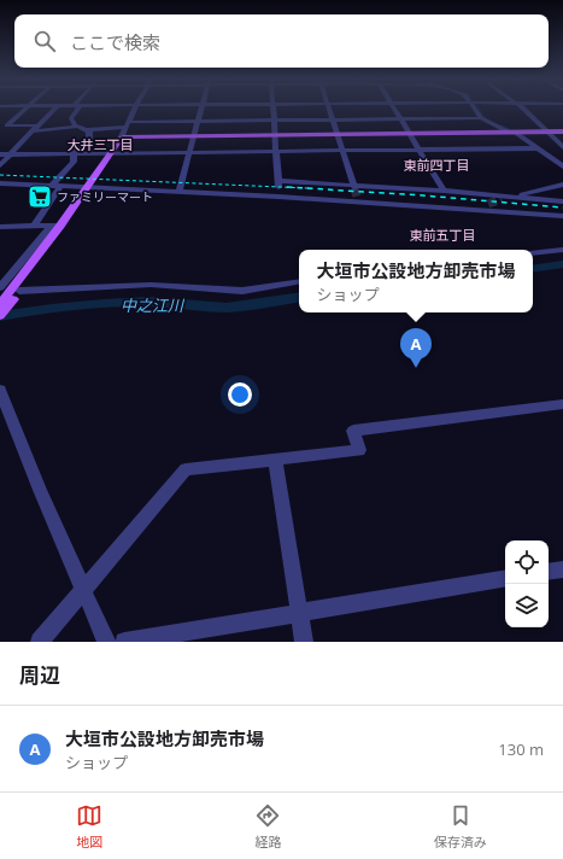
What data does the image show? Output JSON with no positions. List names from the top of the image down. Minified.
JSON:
{"districts":["大井三丁目","東前四丁目","東前五丁目"],"water":["中之江川"],"places":{"supermarket":["ファミリーマート"]},"page":{"search":"ここで検索","popup":["大垣市公設地方卸売市場","ショップ"],"pins":"A","heading":"周辺","list":[{"mark":"A","name":"大垣市公設地方卸売市場","note":"ショップ","value":"130 m"}],"nav":["地図","経路","保存済み"]}}
